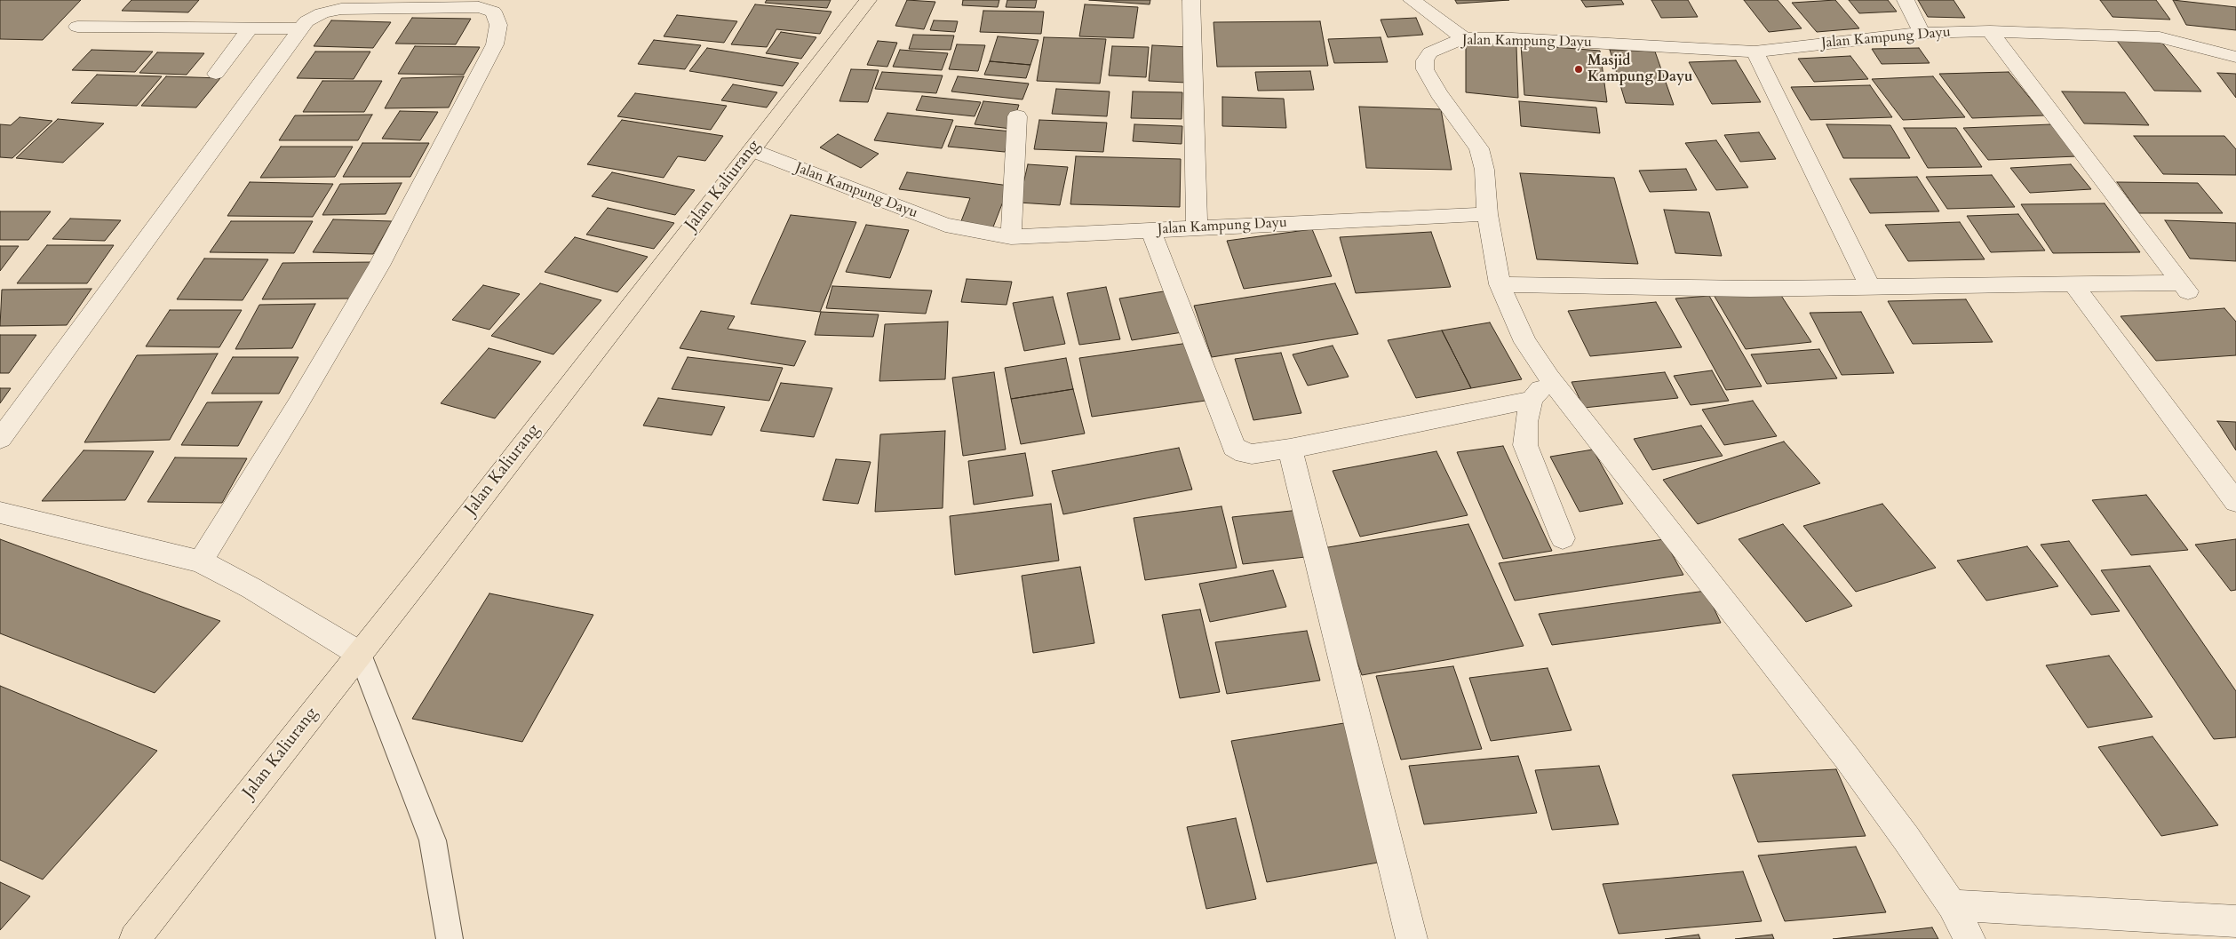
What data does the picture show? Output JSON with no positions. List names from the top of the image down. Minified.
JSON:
{"streets":{"main road":["Jalan Kaliurang"],"street":["Jalan Kampung Dayu"]},"crossings":[["Jalan Kampung Dayu","Jalan Kaliurang"]],"places":["Masjid Kampung Dayu"]}
